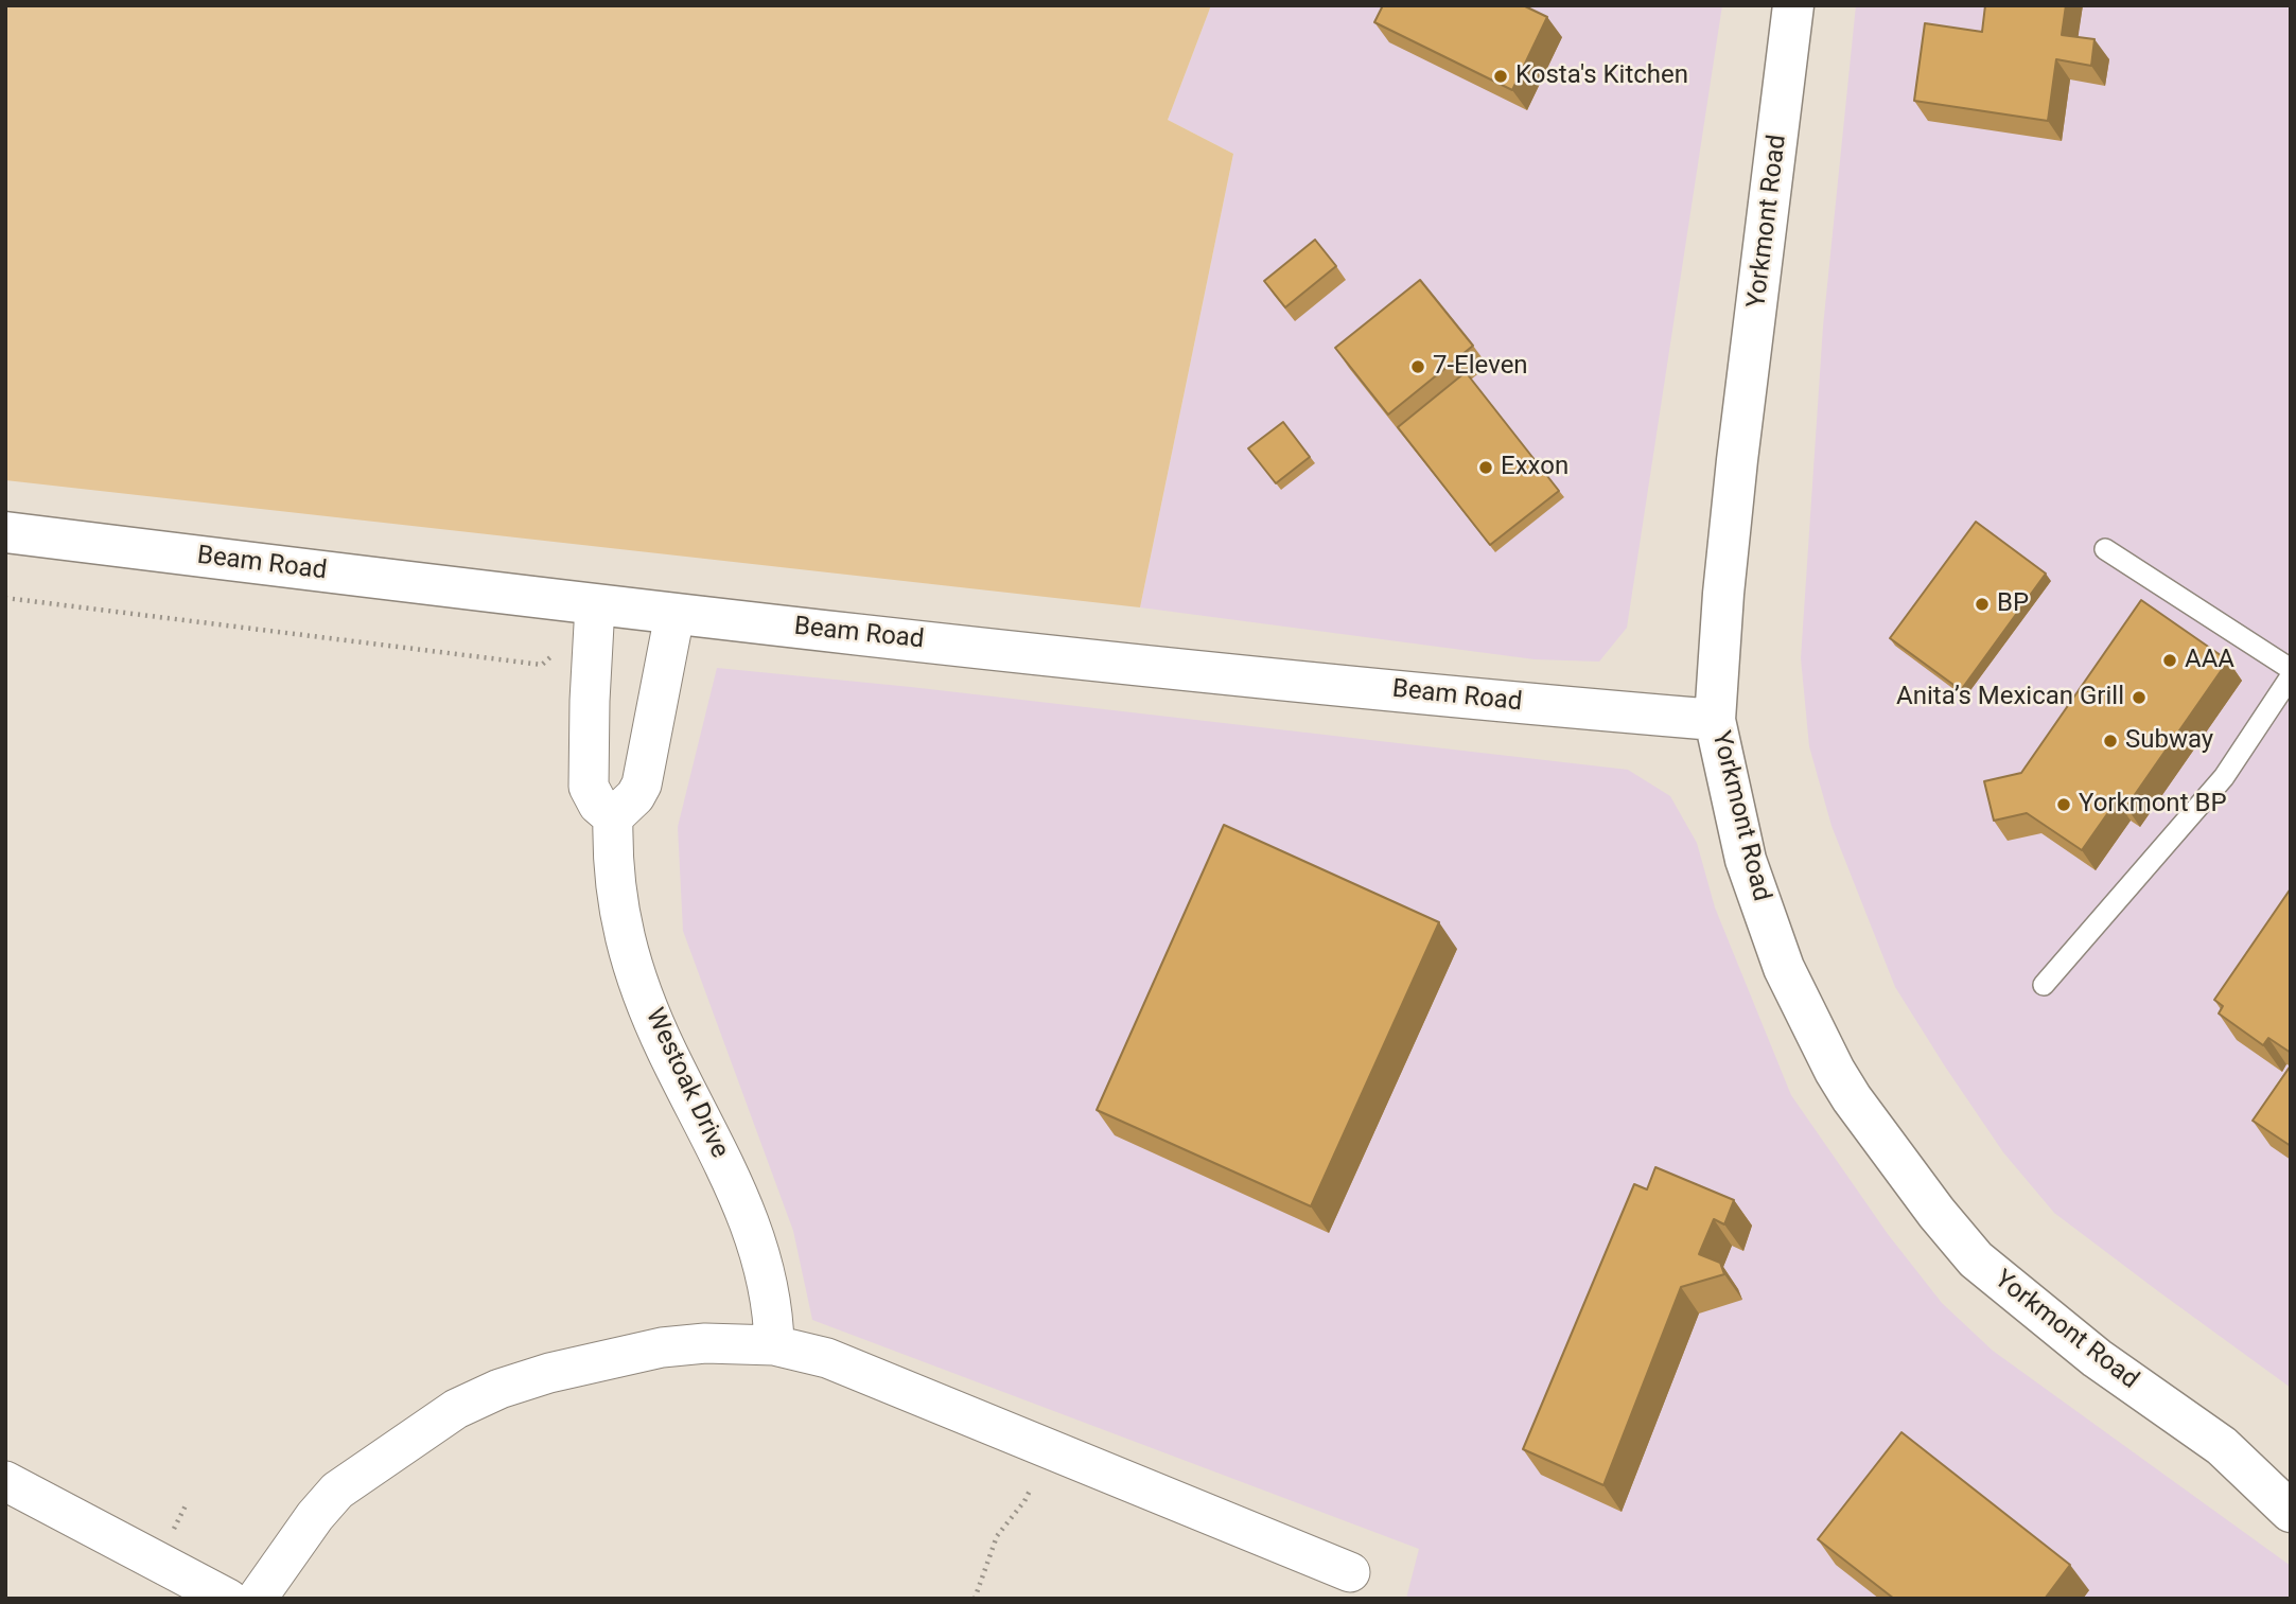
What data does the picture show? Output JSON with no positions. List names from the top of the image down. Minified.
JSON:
{"streets":{"street":["Yorkmont Road","Beam Road","Westoak Drive"]},"crossings":[["Yorkmont Road","Beam Road"]],"places":["Kosta's Kitchen","7-Eleven","Exxon","BP","AAA","Anita’s Mexican Grill","Subway","Yorkmont BP"]}
